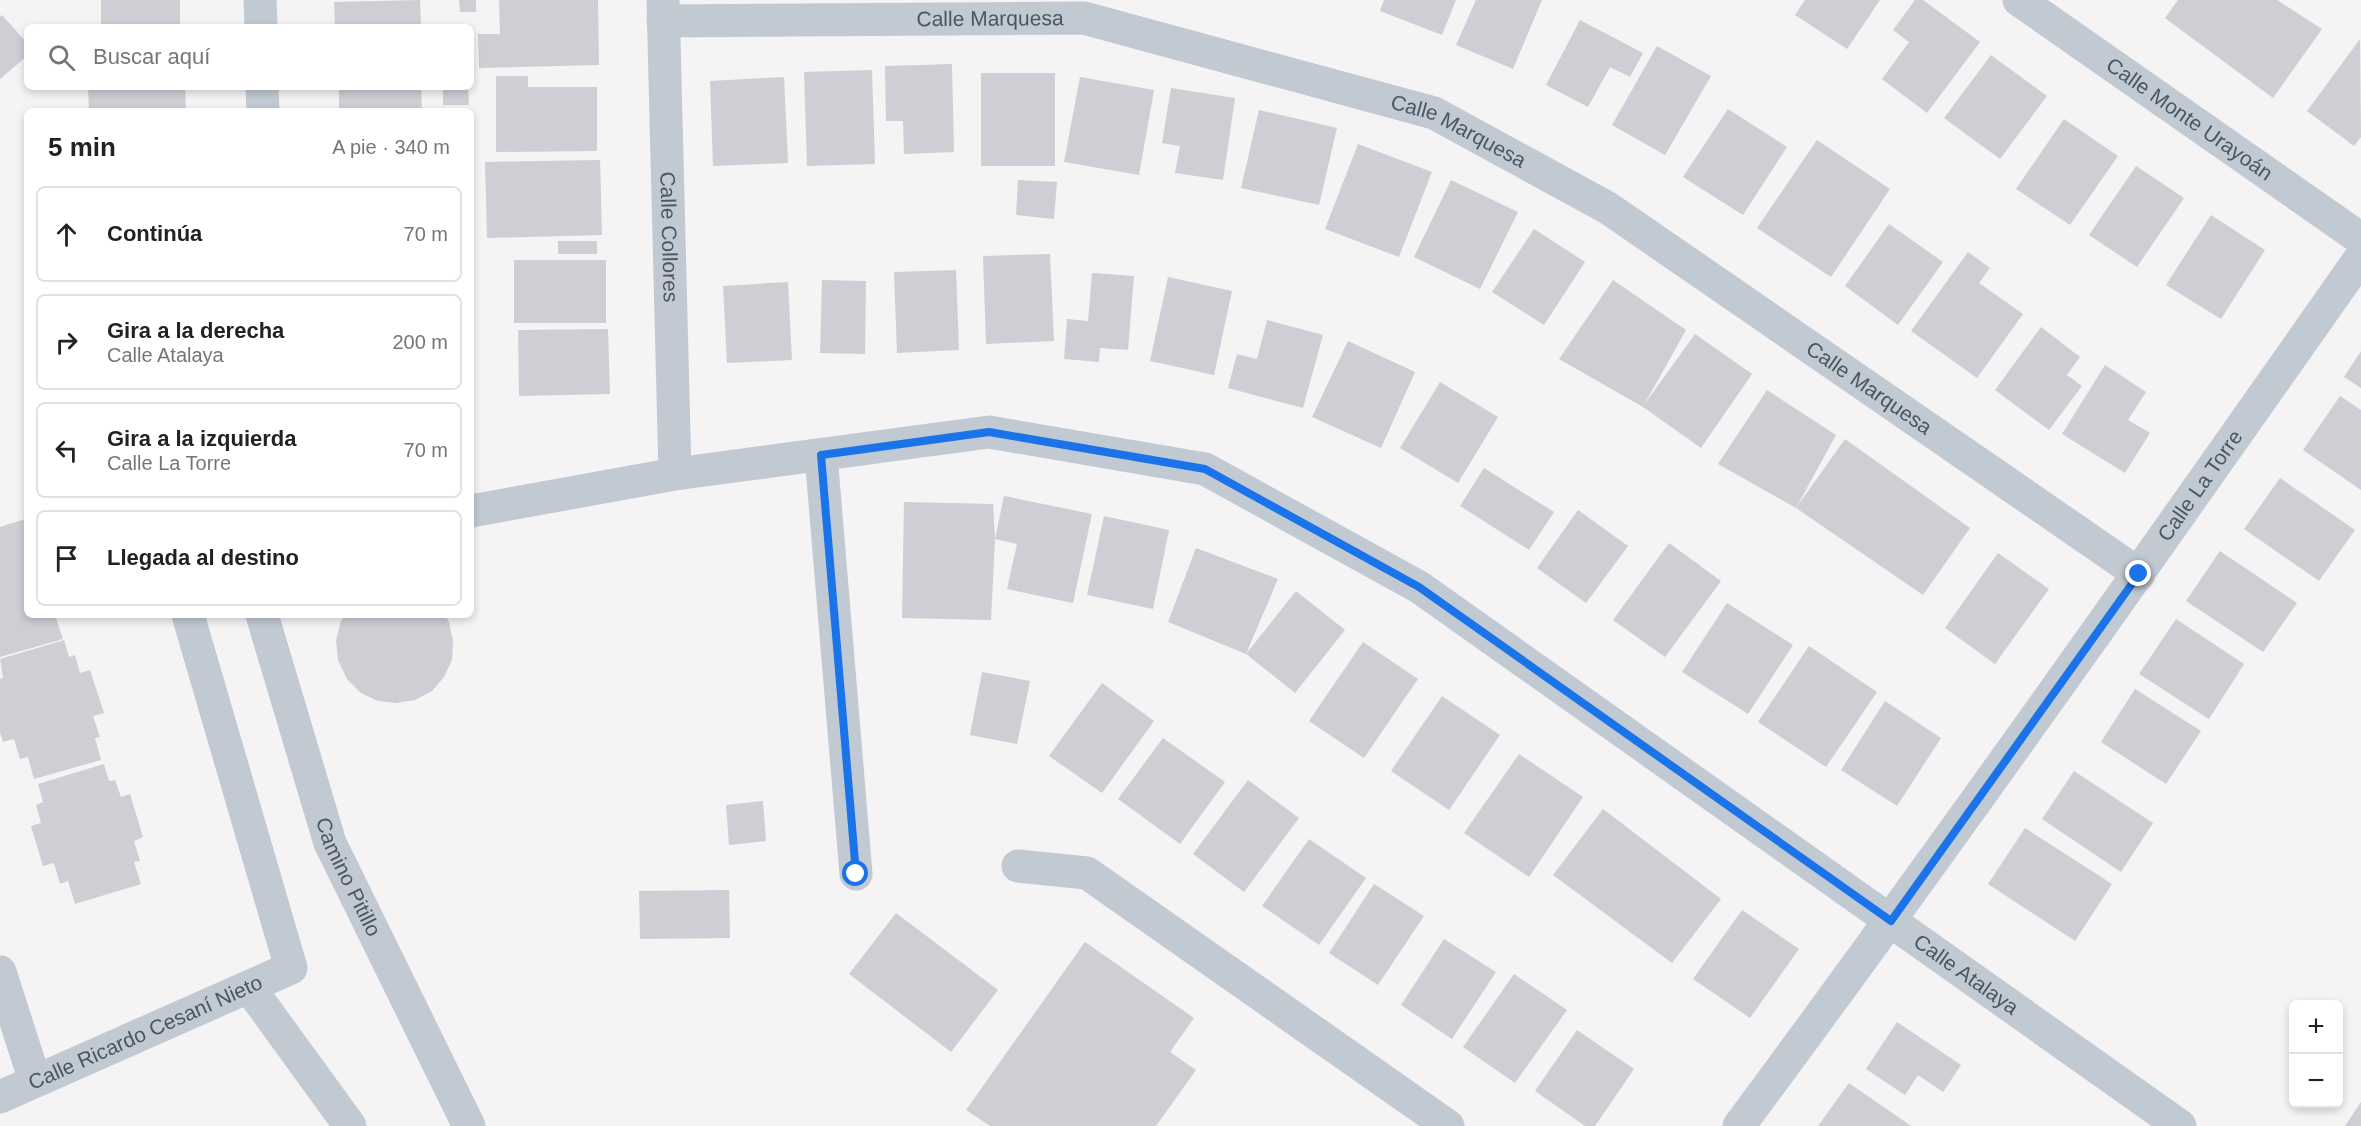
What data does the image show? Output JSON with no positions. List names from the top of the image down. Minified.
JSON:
{"streets":{"street":["Calle Marquesa","Calle Monte Urayoán","Calle Collores","Calle La Torre","Camino Pitillo","Calle Atalaya","Calle Ricardo Cesaní Nieto"]},"crossings":[["Calle Marquesa","Calle Collores"],["Calle Marquesa","Calle La Torre"],["Calle Collores","Calle Atalaya"],["Calle La Torre","Calle Atalaya"]],"page":{"search":"Buscar aquí","heading":["5 min","A pie · 340 m"],"list":[["Continúa","70 m"],["Gira a la derecha","Calle Atalaya","200 m"],["Gira a la izquierda","Calle La Torre","70 m"],"Llegada al destino"],"map_buttons":["+","−"]}}
